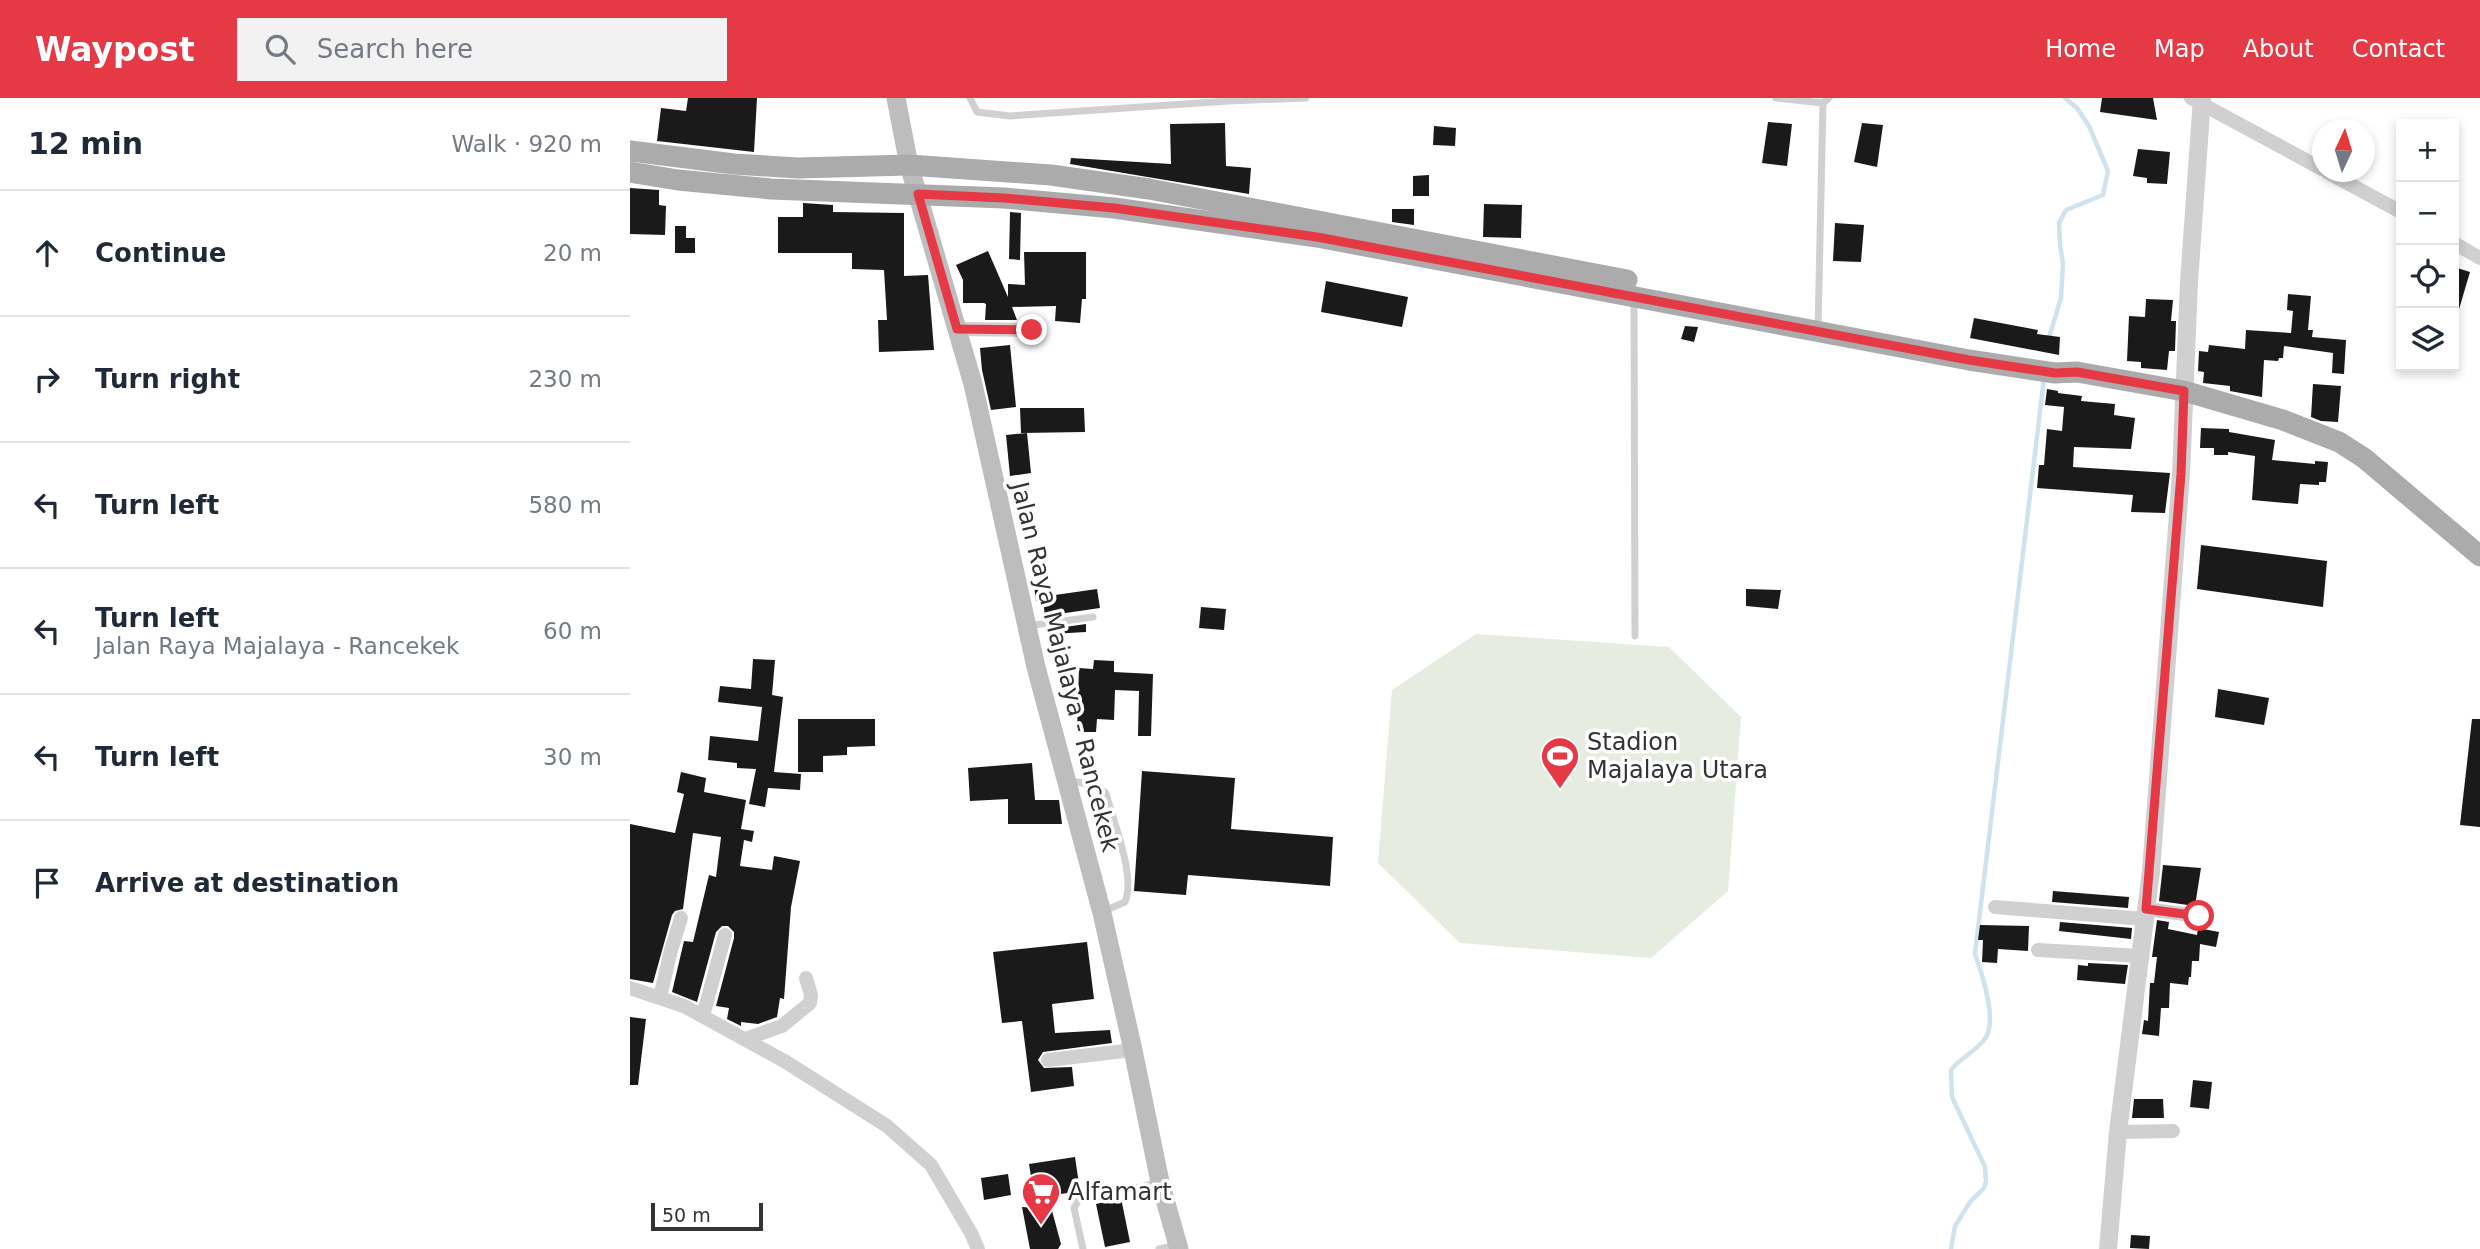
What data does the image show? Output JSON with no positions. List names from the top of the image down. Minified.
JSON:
{"streets":{"main road":["Jalan Raya Majalaya - Rancekek"]},"places":{"sports":["Stadion Majalaya Utara"],"supermarket":["Alfamart"]},"scale_bar":"50 m","north":"top","page":{"header":"Waypost","search":"Search here","nav":["Home","Map","About","Contact"],"heading":["12 min","Walk · 920 m"],"map_buttons":["+","−"],"list":[["Continue","20 m"],["Turn right","230 m"],["Turn left","580 m"],["Turn left","Jalan Raya Majalaya - Rancekek","60 m"],["Turn left","30 m"],"Arrive at destination"],"scale":"50 m"}}
